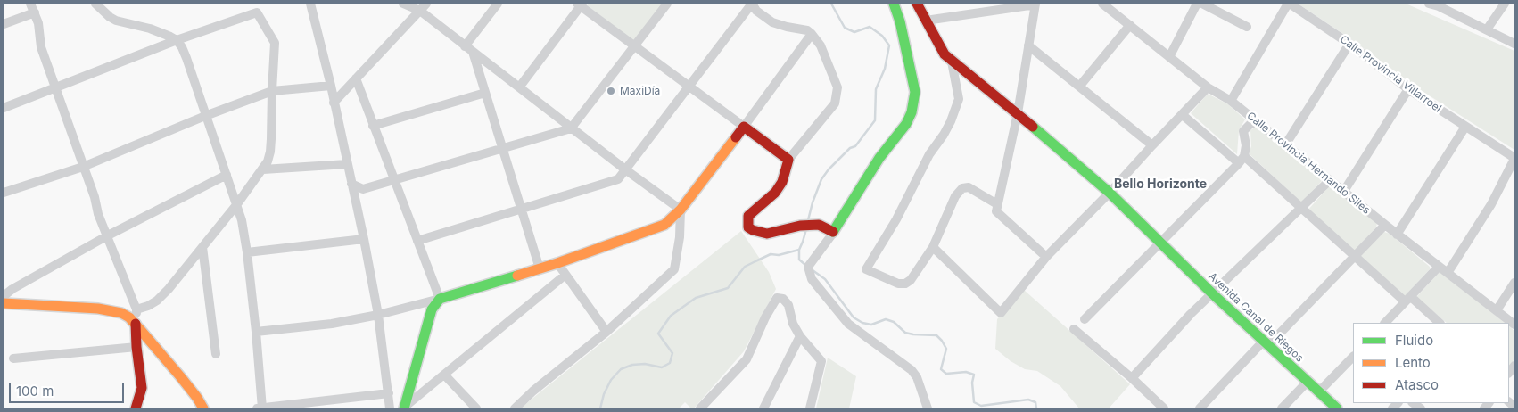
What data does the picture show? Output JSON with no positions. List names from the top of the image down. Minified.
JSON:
{"streets":{"street":["Calle Provincia Villarroel","Calle Provincia Hernando Siles","Avenida Canal de Riegos"]},"districts":["Bello Horizonte"],"places":["MaxiDía"],"legend":["Fluido","Lento","Atasco"],"scale_bar":"100 m"}
